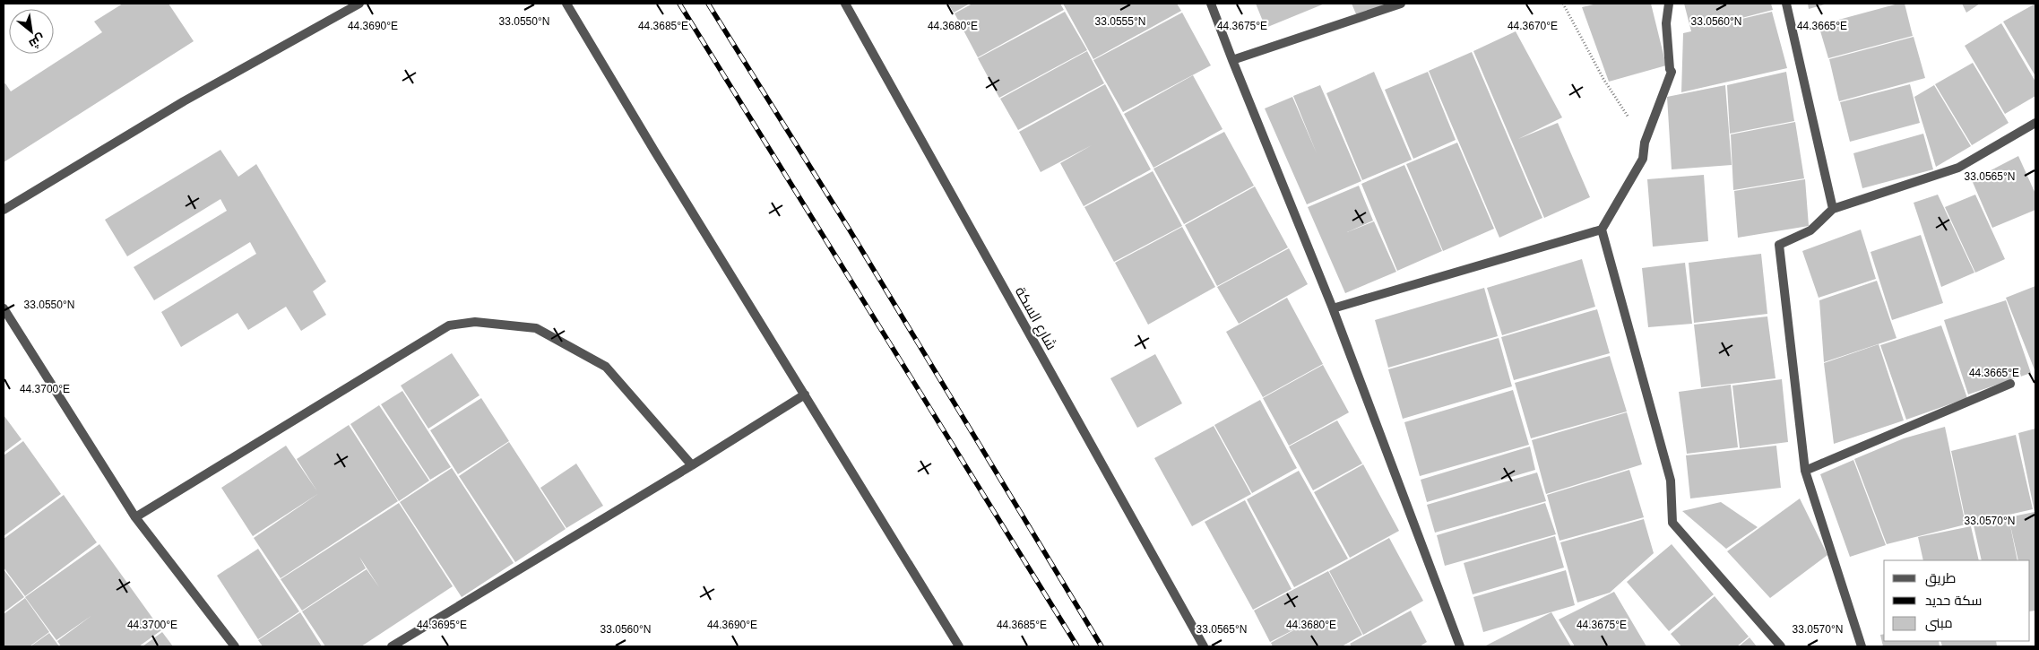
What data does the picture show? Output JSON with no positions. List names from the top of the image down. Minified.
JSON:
{"streets":{"street":["شارع السكة"]},"legend":["طريق","سكة حديد","مبنى"],"north":"bottom right","coordinates":["33.0550°N","33.0555°N","33.0560°N","44.3680°E","44.3690°E","44.3685°E","44.3675°E","44.3670°E","44.3665°E","33.0565°N","44.3700°E","33.0570°N","44.3695°E"]}
